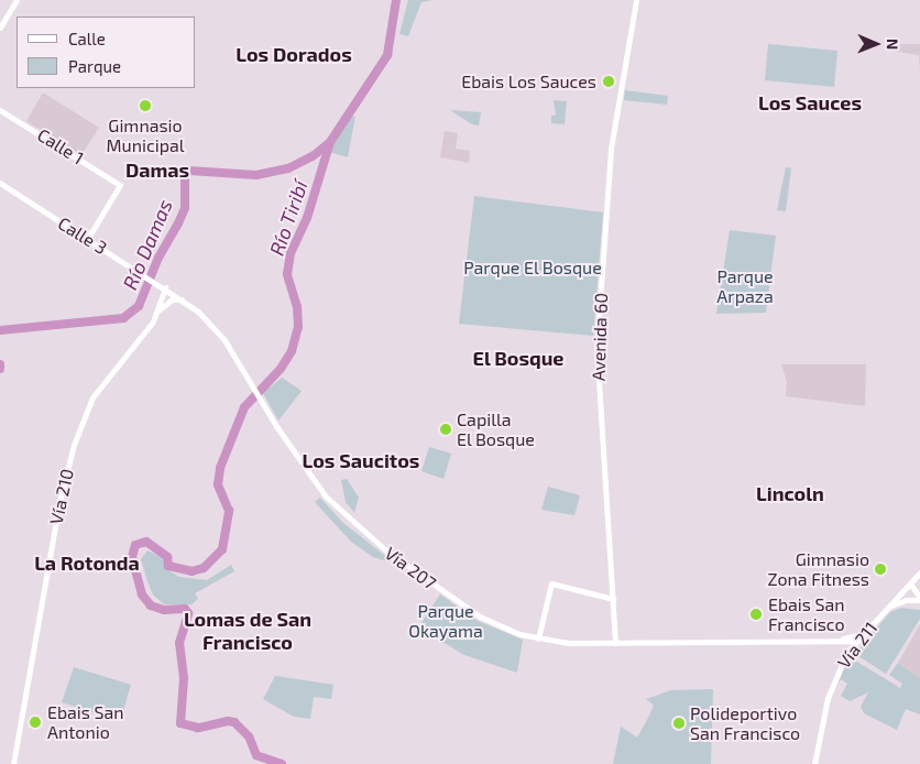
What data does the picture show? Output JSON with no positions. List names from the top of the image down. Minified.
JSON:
{"streets":{"main road":["Calle 1","Calle 3","Avenida 60","Vía 210","Vía 207","Vía 211"]},"crossings":[["Calle 3","Vía 210"],["Calle 3","Vía 207"],["Avenida 60","Vía 207"],["Vía 210","Vía 207"],["Vía 207","Vía 211"]],"districts":["Los Dorados","Los Sauces","Damas","El Bosque","Los Saucitos","Lincoln","La Rotonda","Lomas de San Francisco"],"water":["Río Tiribí","Río Damas"],"parks":["Parque El Bosque","Parque Arpaza","Parque Okayama"],"places":["Ebais Los Sauces","Gimnasio Municipal","Capilla El Bosque","Gimnasio Zona Fitness","Ebais San Francisco","Ebais San Antonio","Polideportivo San Francisco"],"legend":["Calle","Parque"],"north":"right"}
